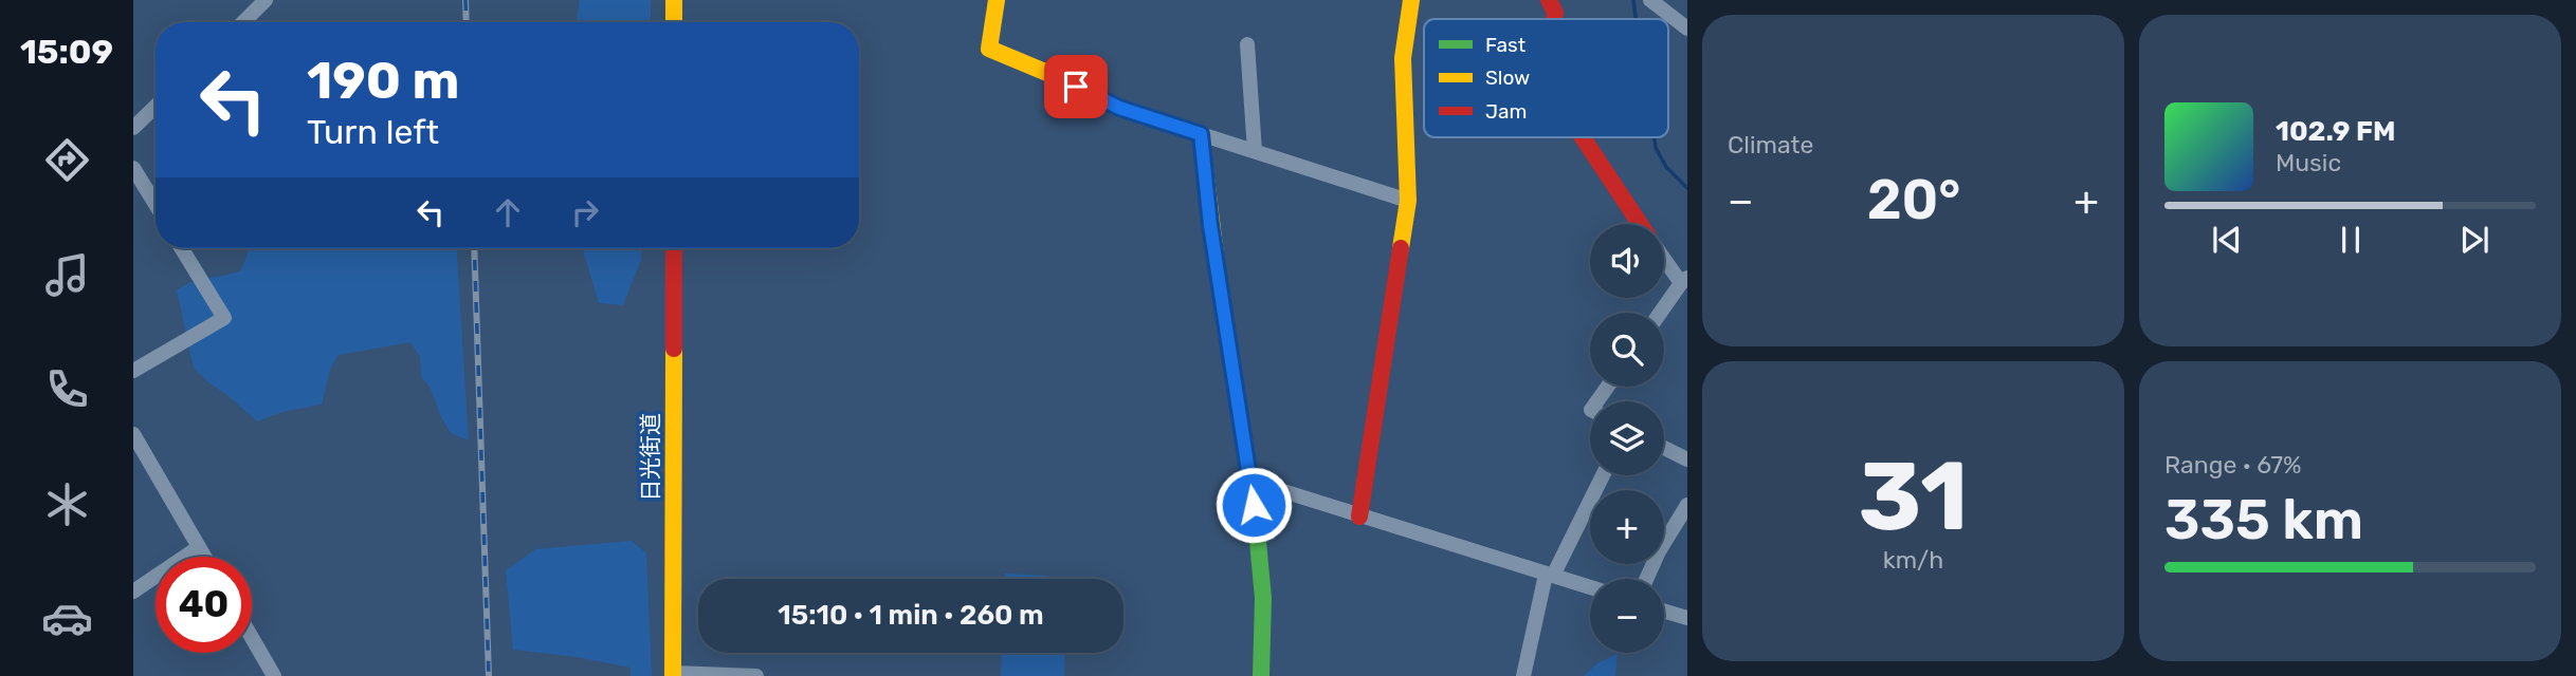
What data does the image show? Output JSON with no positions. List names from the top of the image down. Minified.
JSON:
{"streets":{"street":["日光街道"]},"legend":["Fast","Slow","Jam"],"page":{"tabs":"15:09","tile":["Climate",["31","km/h"],["Range · 67%","335 km"]],"turn":["190 m","Turn left"],"song":["102.9 FM","Music"],"heat":["−","20°","+"],"map_buttons":["+","−"],"limit":"40","trip":"15:10 · 1 min · 260 m"}}
